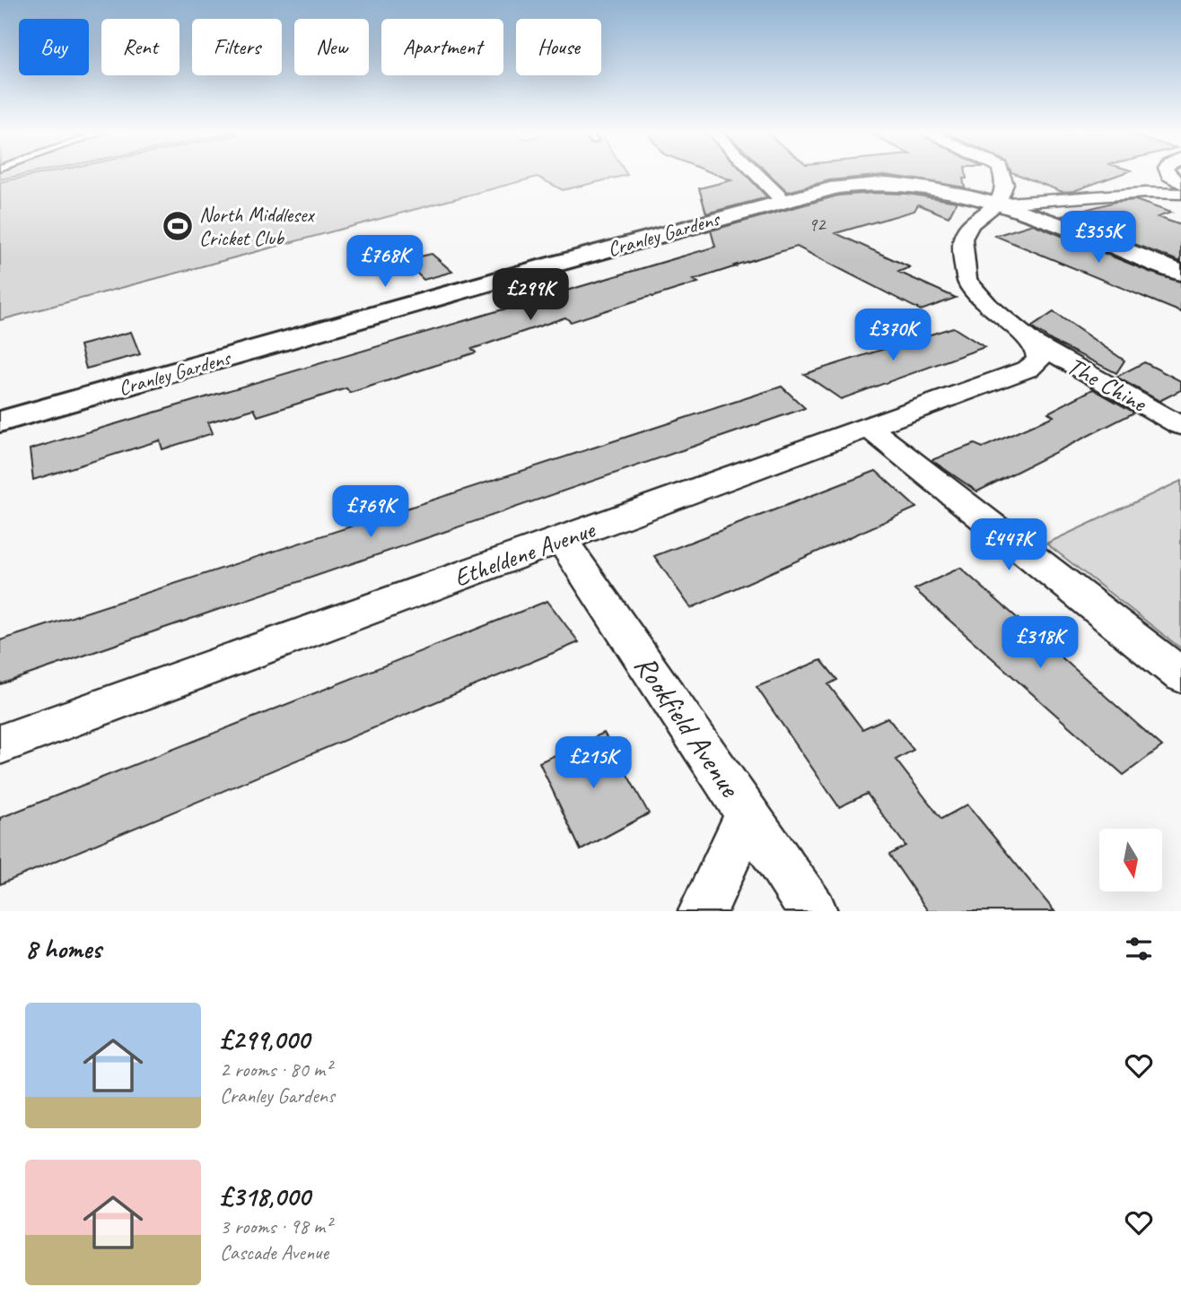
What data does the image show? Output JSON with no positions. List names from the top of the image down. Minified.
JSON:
{"streets":{"street":["Cranley Gardens","The Chine","Etheldene Avenue","Rookfield Avenue"]},"crossings":[["Cranley Gardens","The Chine"],["The Chine","Etheldene Avenue"],["Etheldene Avenue","Rookfield Avenue"]],"places":{"sports":["North Middlesex Cricket Club"]},"house_numbers":["92"],"north":"bottom","page":{"chip":["Buy","Rent","Filters","New","Apartment","House"],"price":["£355K","£768K","£299K","£370K","£769K","£447K","£318K","£215K"],"heading":"8 homes","list":[{"name":"£299,000","note":"2 rooms · 80 m² · Cranley Gardens"},{"name":"£318,000","note":"3 rooms · 98 m² · Cascade Avenue"}]}}
